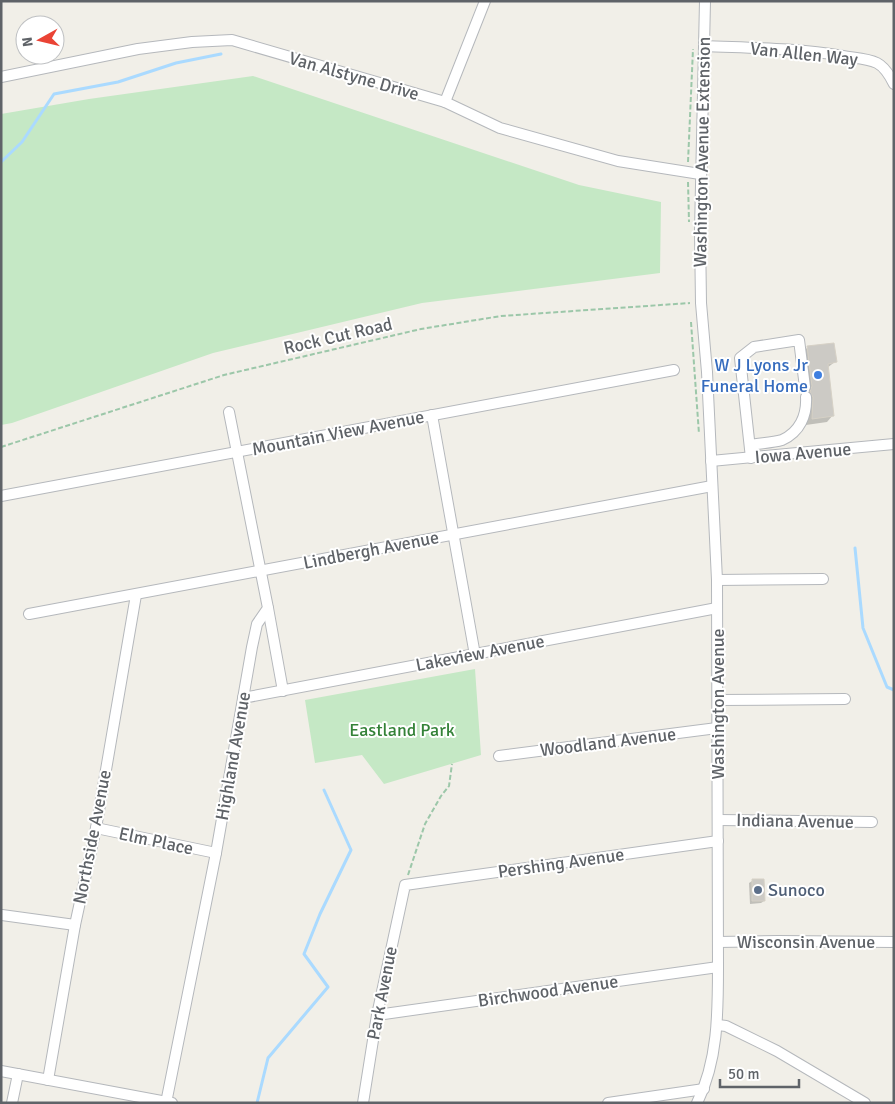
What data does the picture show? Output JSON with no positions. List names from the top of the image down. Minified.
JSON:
{"streets":{"street":["Van Allen Way","Van Alstyne Drive","Washington Avenue Extension","Mountain View Avenue","Iowa Avenue","Lindbergh Avenue","Lakeview Avenue","Washington Avenue","Woodland Avenue","Highland Avenue","Indiana Avenue","Northside Avenue","Elm Place","Pershing Avenue","Wisconsin Avenue","Birchwood Avenue","Park Avenue"],"path":["Rock Cut Road"]},"crossings":[["Van Allen Way","Washington Avenue Extension"],["Van Alstyne Drive","Washington Avenue Extension"],["Washington Avenue Extension","Washington Avenue"],["Iowa Avenue","Washington Avenue"],["Lindbergh Avenue","Washington Avenue"],["Lindbergh Avenue","Northside Avenue"],["Lakeview Avenue","Washington Avenue"],["Lakeview Avenue","Highland Avenue"],["Washington Avenue","Woodland Avenue"],["Washington Avenue","Indiana Avenue"],["Washington Avenue","Pershing Avenue"],["Washington Avenue","Wisconsin Avenue"],["Washington Avenue","Birchwood Avenue"],["Highland Avenue","Elm Place"],["Northside Avenue","Elm Place"],["Pershing Avenue","Park Avenue"],["Birchwood Avenue","Park Avenue"]],"parks":["Eastland Park"],"places":["W J Lyons Jr Funeral Home","Sunoco"],"scale_bar":"50 m","north":"left"}
